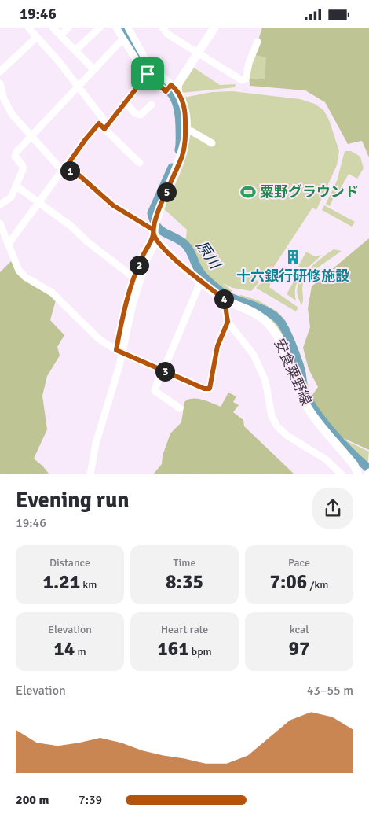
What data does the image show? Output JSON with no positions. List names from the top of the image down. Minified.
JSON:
{"streets":{"main road":["安食粟野線"]},"water":["原川"],"places":{"sports":["粟野グラウンド"],"building":["十六銀行研修施設"]},"page":{"status":"19:46","pins":["1","5","2","4","3"],"heading":["Evening run","19:46"],"stats":[["Distance","1.21 km"],["Time","8:35"],["Pace","7:06 /km"],["Elevation","14 m"],["Heart rate","161 bpm"],["kcal","97"]],"chart":["Elevation","43–55 m"],"list":[{"name":"200 m","note":"7:39"}]}}
